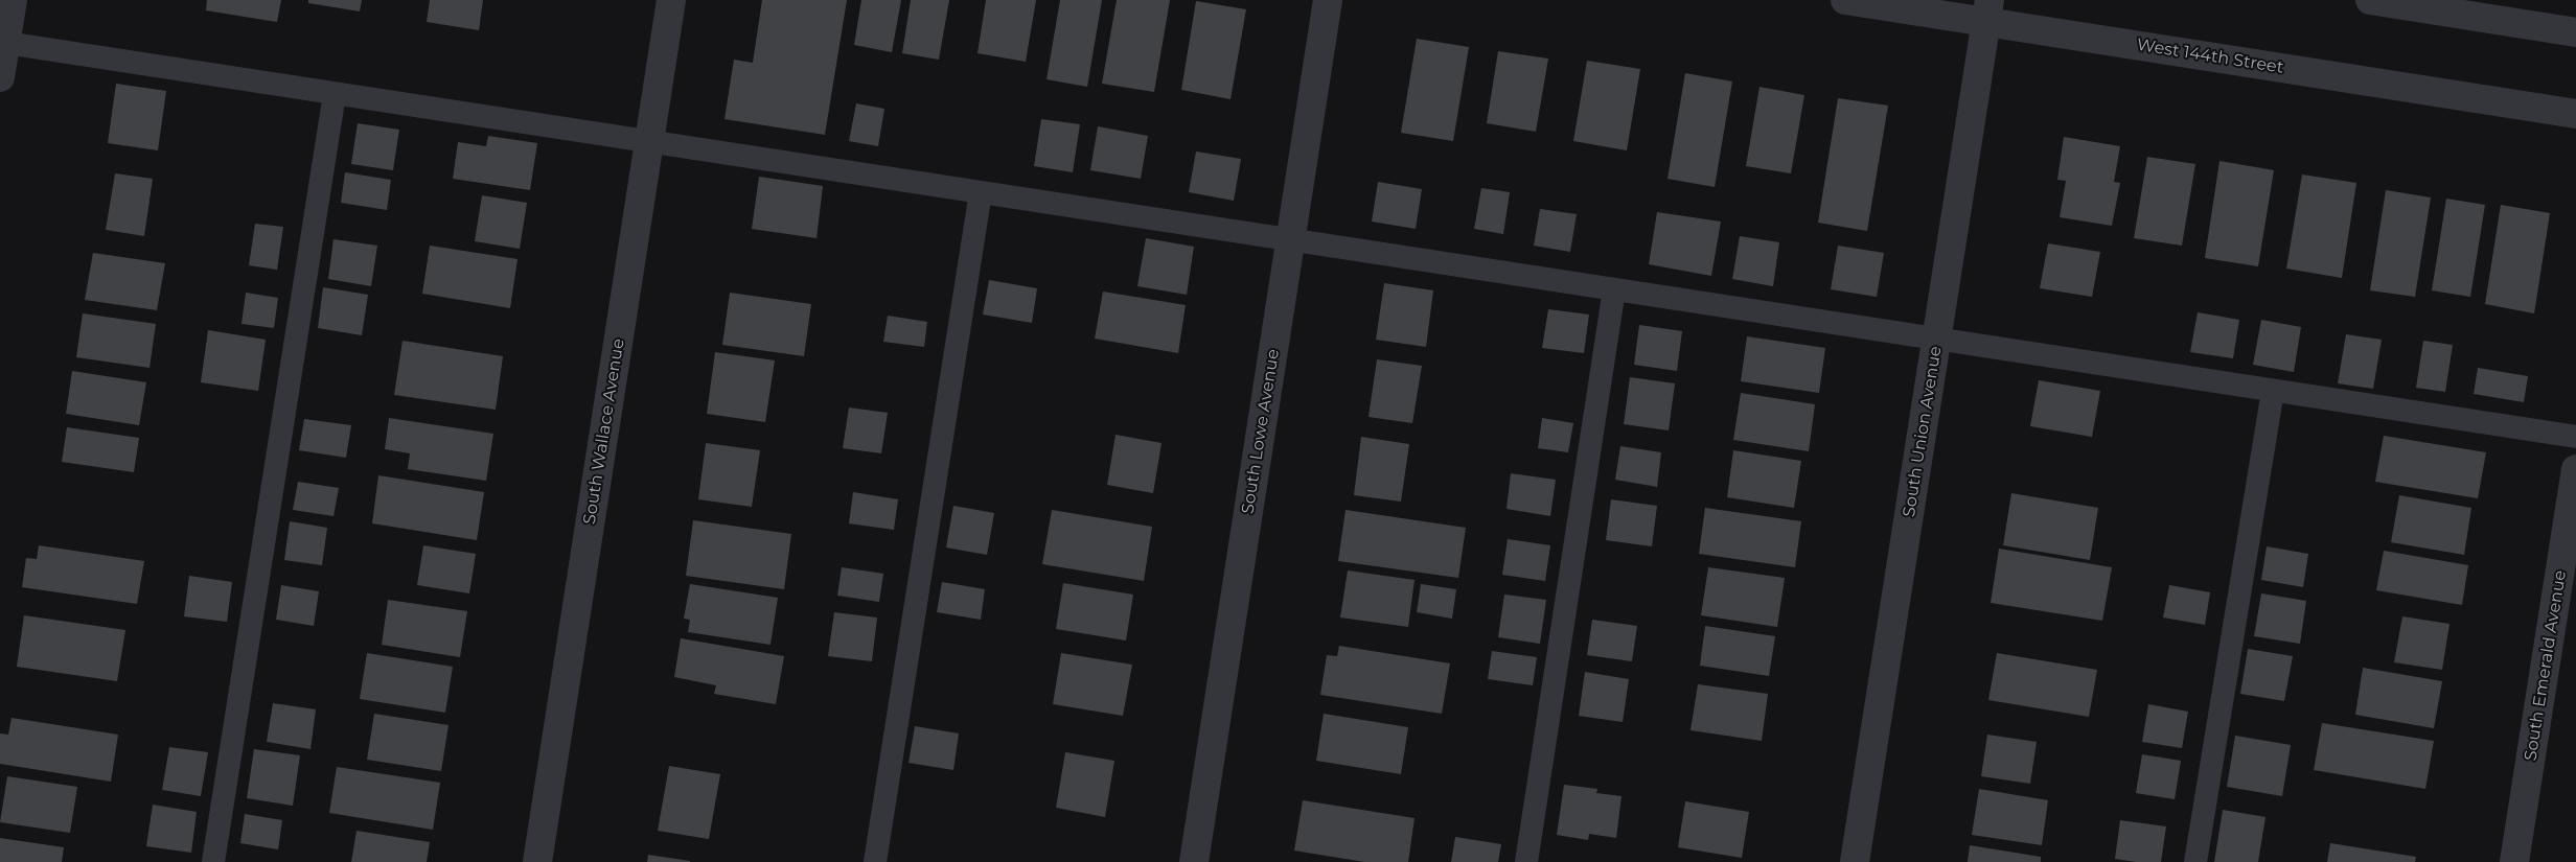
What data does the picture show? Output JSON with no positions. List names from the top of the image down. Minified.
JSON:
{"streets":{"street":["West 144th Street","South Wallace Avenue","South Lowe Avenue","South Union Avenue","South Emerald Avenue"]},"crossings":[["West 144th Street","South Union Avenue"]]}
